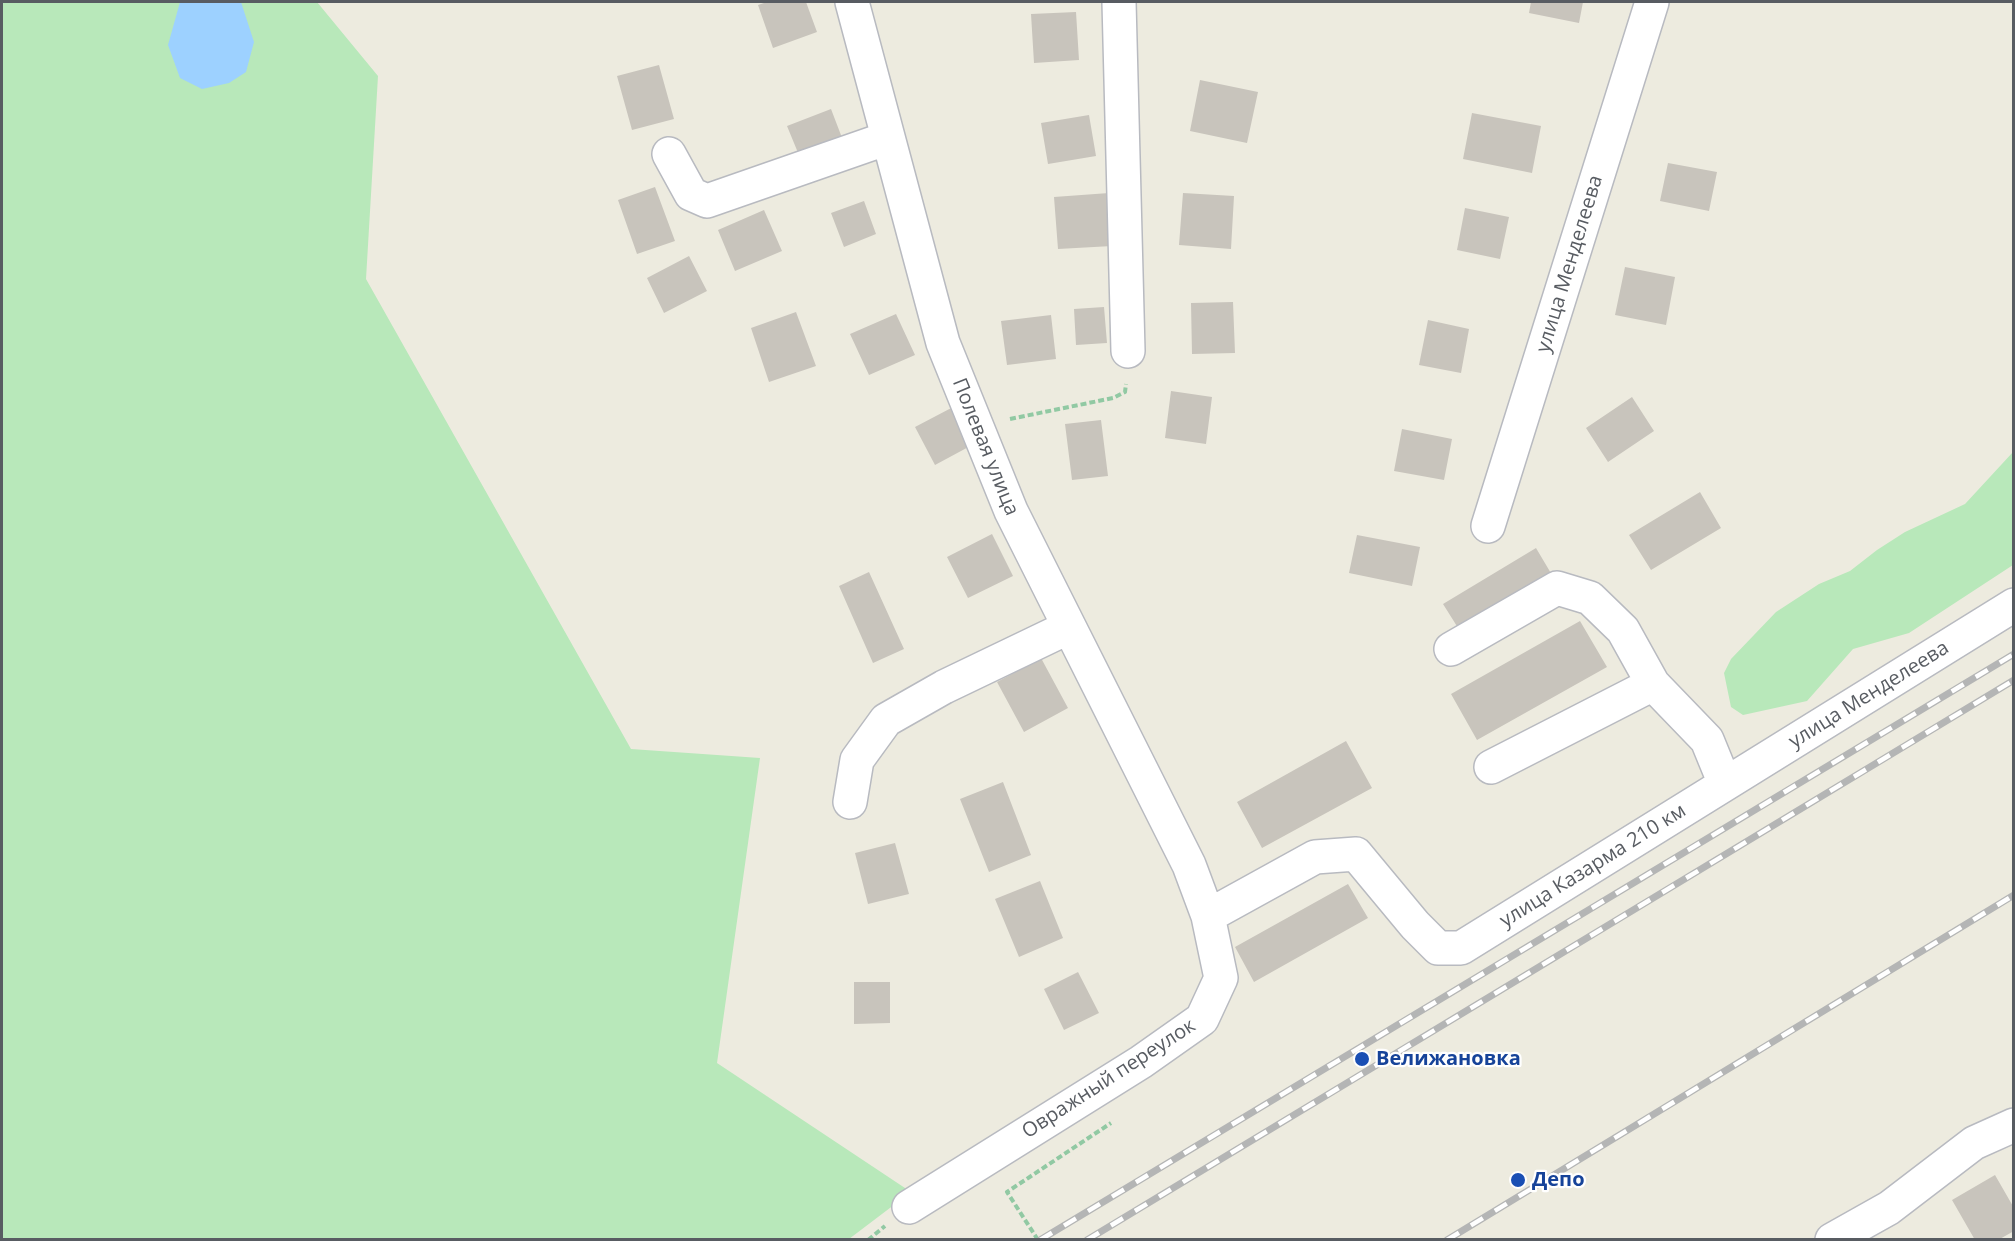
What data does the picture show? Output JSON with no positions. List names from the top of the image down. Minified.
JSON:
{"streets":{"street":["улица Менделеева","Полевая улица","улица Казарма 210 км","Овражный переулок"]},"crossings":[["улица Менделеева","улица Казарма 210 км"],["Полевая улица","Овражный переулок"],["улица Казарма 210 км","Овражный переулок"]],"places":["Велижановка","Депо"]}
